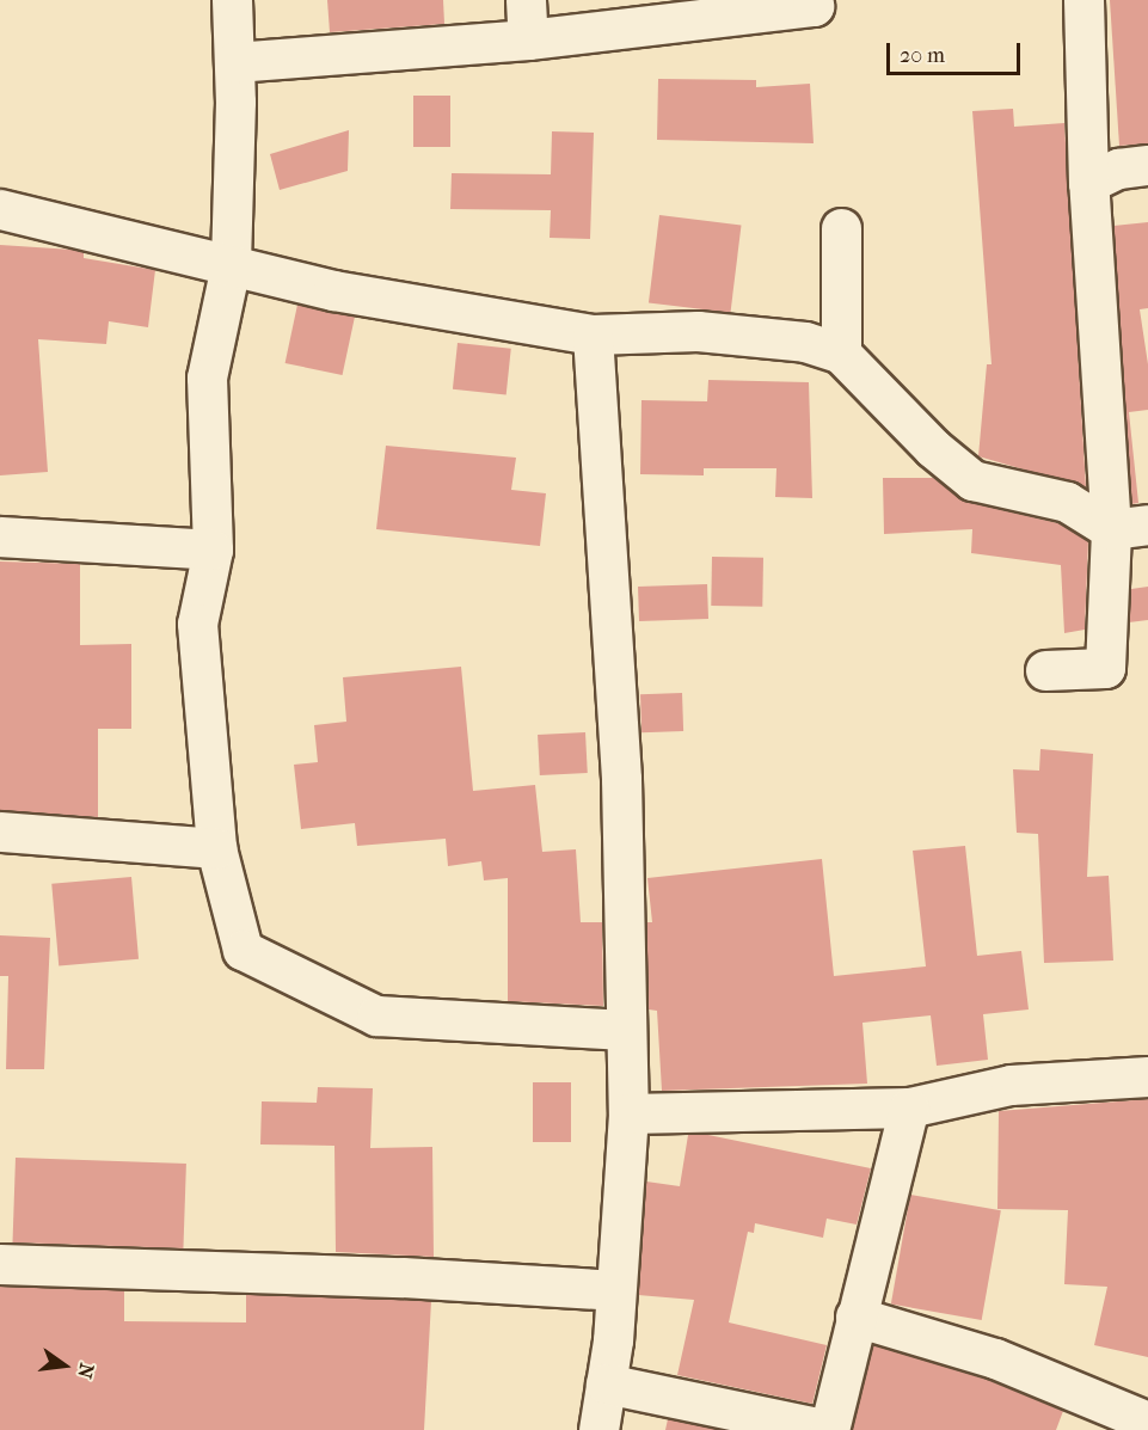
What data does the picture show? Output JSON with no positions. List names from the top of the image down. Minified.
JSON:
{"scale_bar":"20 m","north":"right"}
